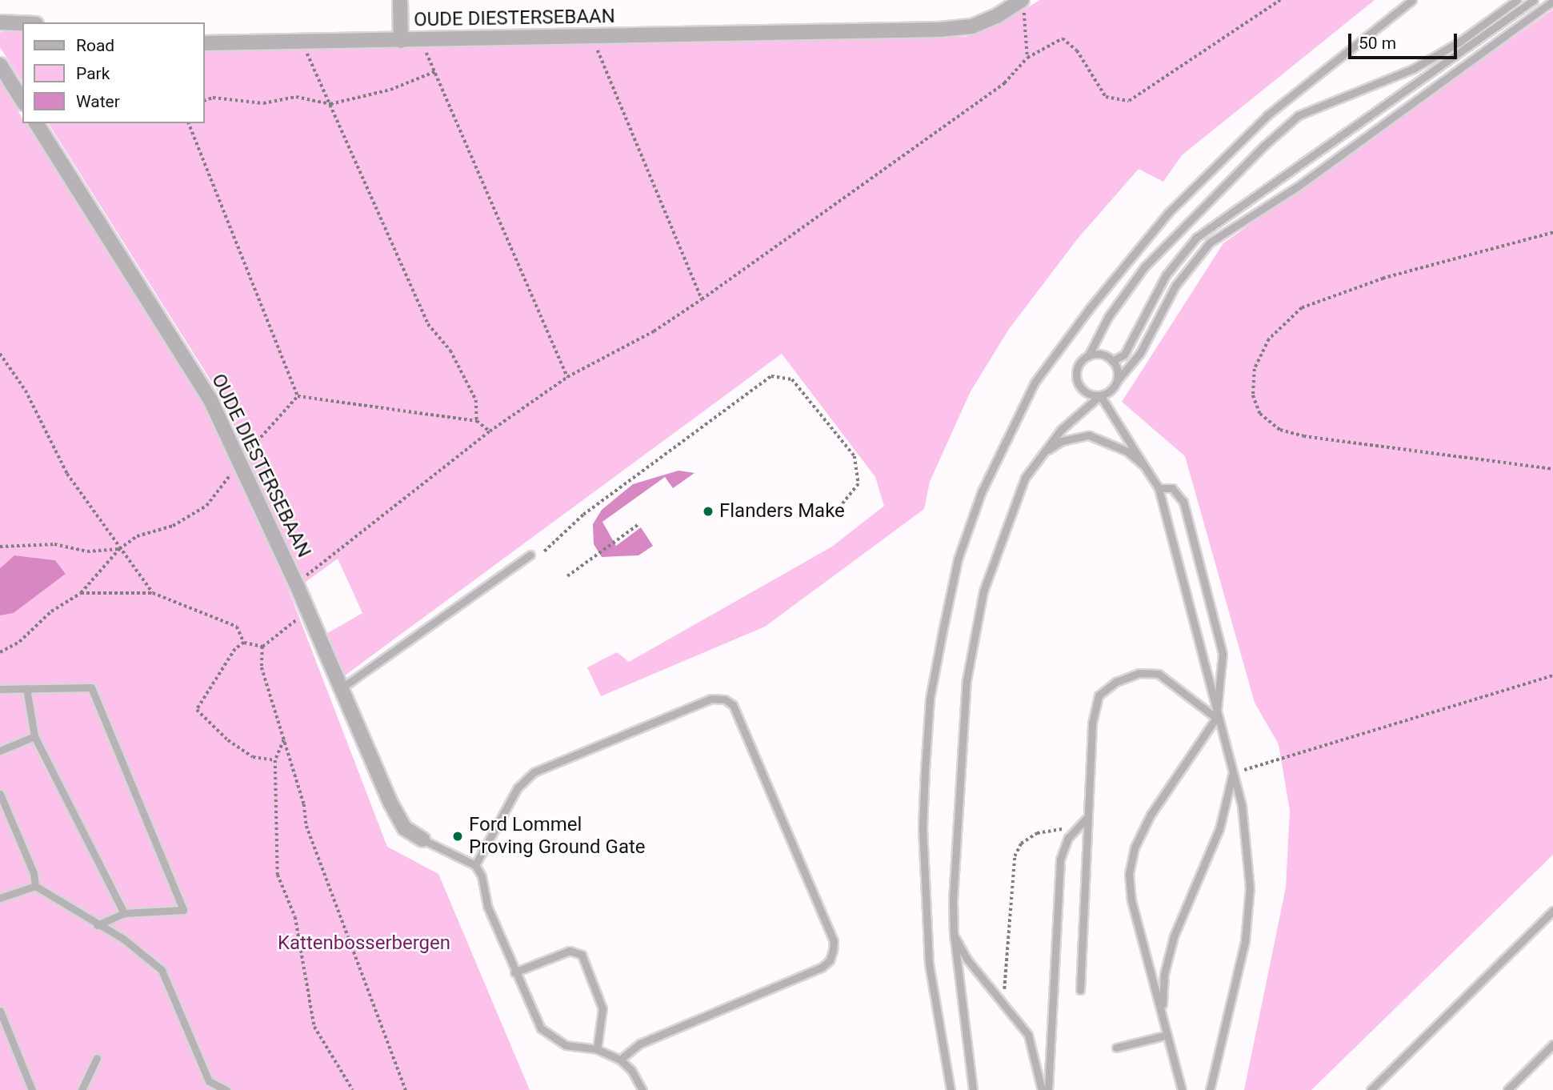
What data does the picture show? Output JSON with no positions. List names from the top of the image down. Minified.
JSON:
{"streets":{"street":["OUDE DIESTERSEBAAN"]},"parks":["Kattenbosserbergen"],"places":["Flanders Make","Ford Lommel Proving Ground Gate"],"legend":["Road","Park","Water"],"scale_bar":"50 m"}
